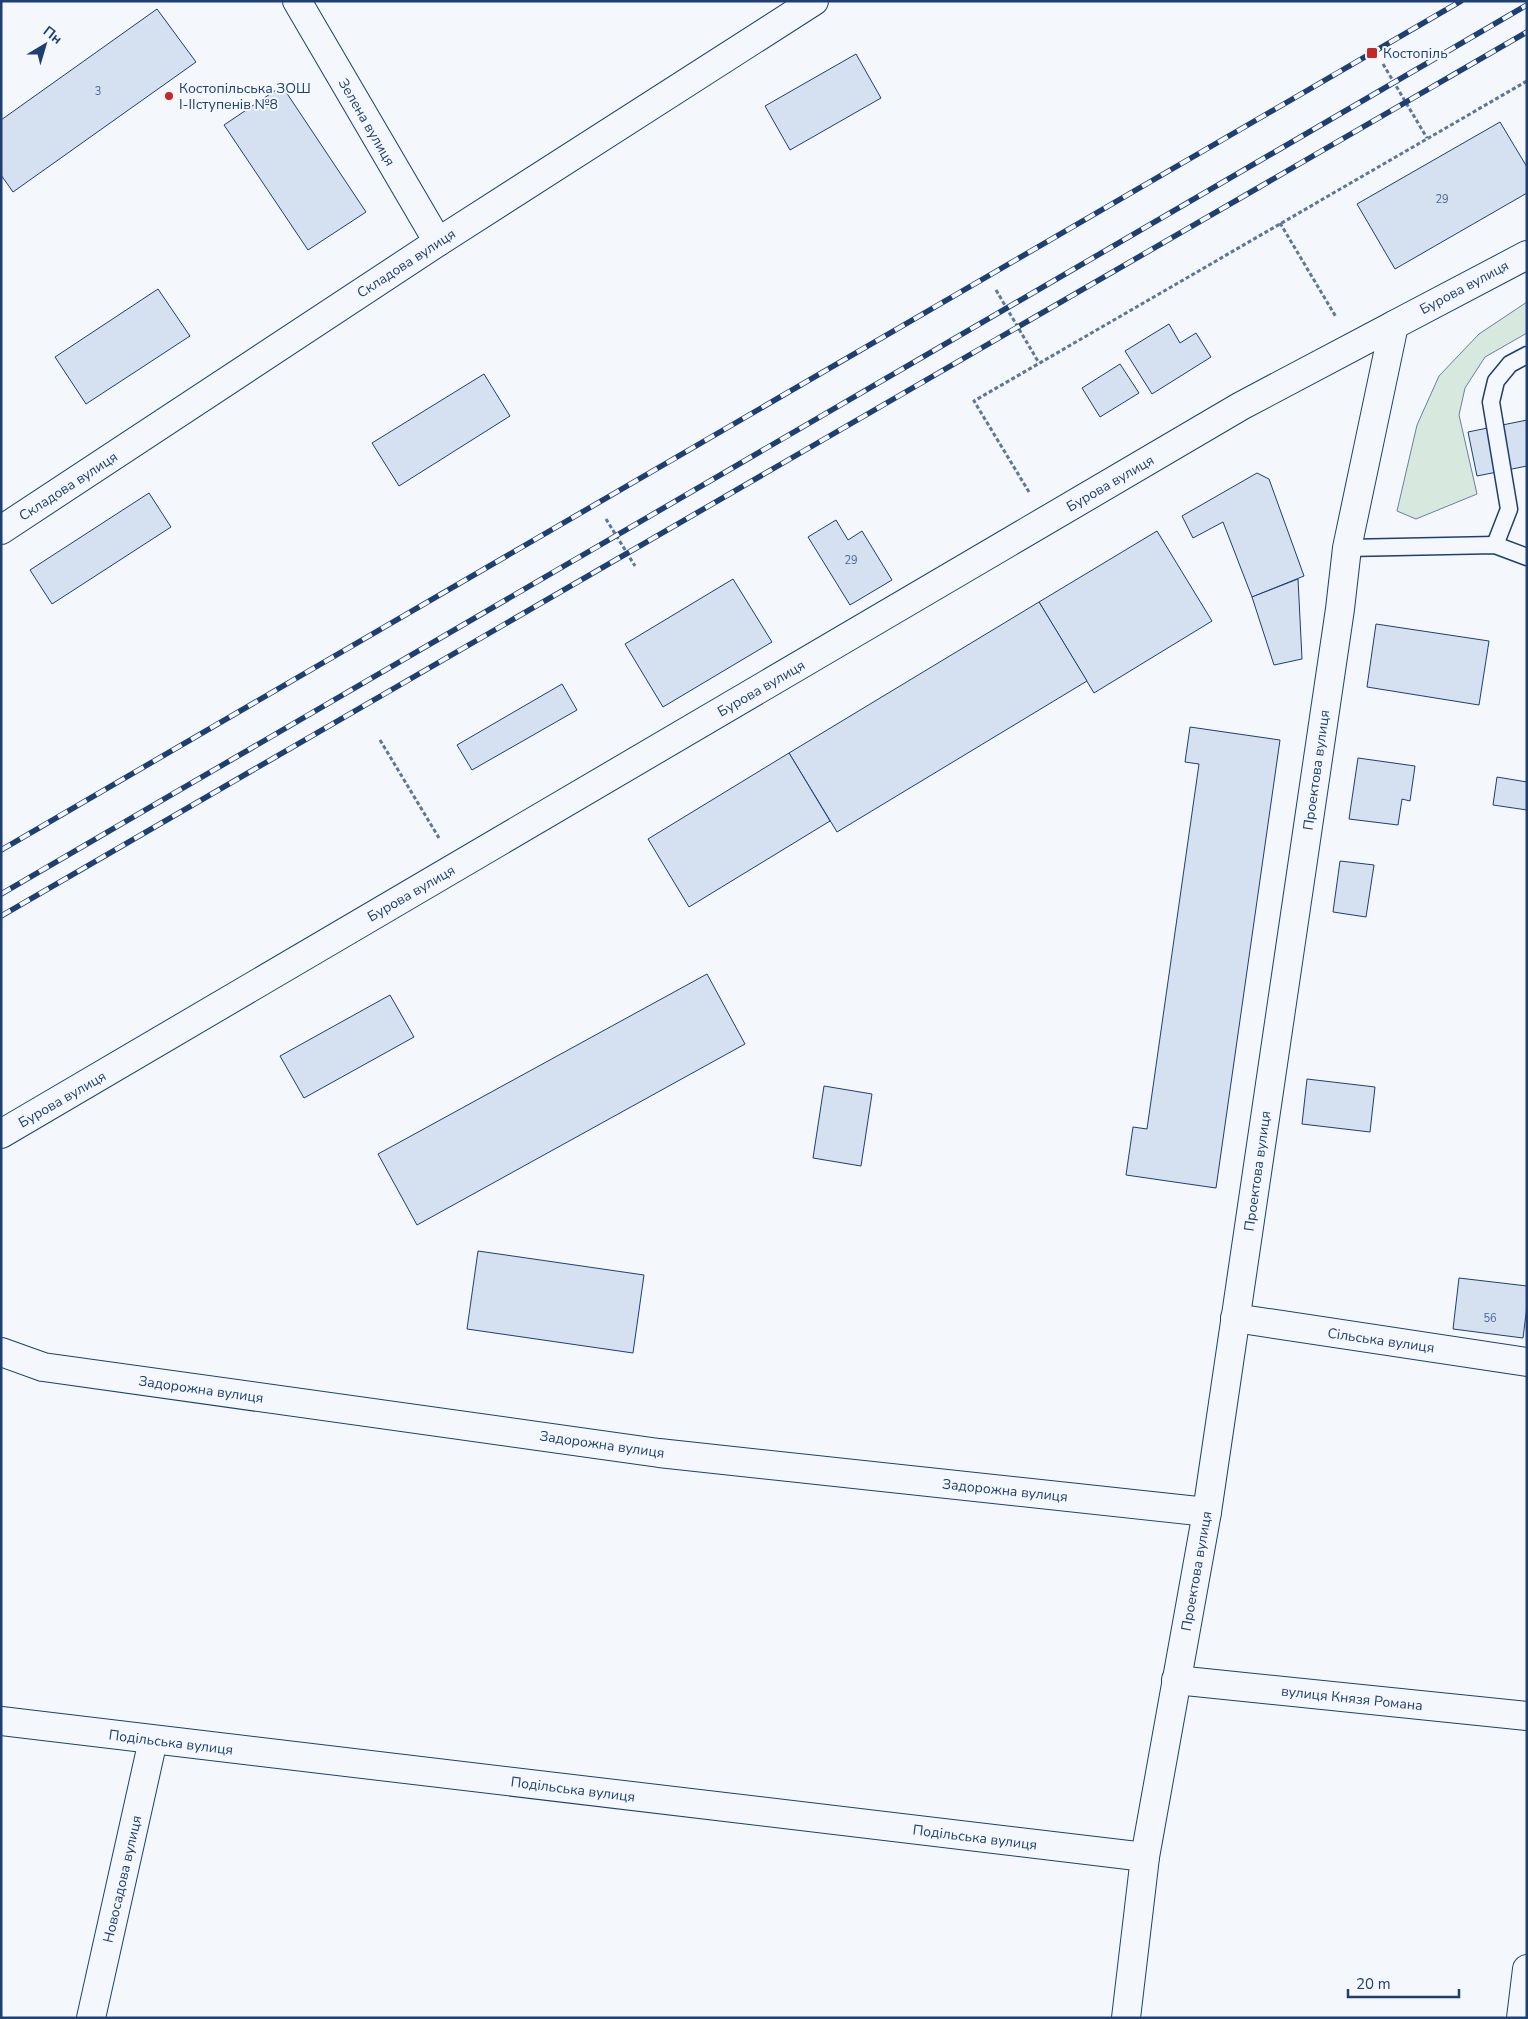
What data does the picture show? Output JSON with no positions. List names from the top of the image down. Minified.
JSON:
{"streets":{"street":["Зелена вулиця","Складова вулиця","Бурова вулиця","Проектова вулиця","Сільська вулиця","Задорожна вулиця","вулиця Князя Романа","Подільська вулиця","Новосадова вулиця"]},"crossings":[["Зелена вулиця","Складова вулиця"],["Бурова вулиця","Проектова вулиця"],["Проектова вулиця","Сільська вулиця"],["Проектова вулиця","Задорожна вулиця"],["Проектова вулиця","вулиця Князя Романа"],["Проектова вулиця","Подільська вулиця"],["Подільська вулиця","Новосадова вулиця"]],"places":{"transit":["Костопіль"],"other":["Костопільська ЗОШ І-ІІступенів №8"]},"house_numbers":["3","29","29","56"],"scale_bar":"20 m","north":"top right"}
